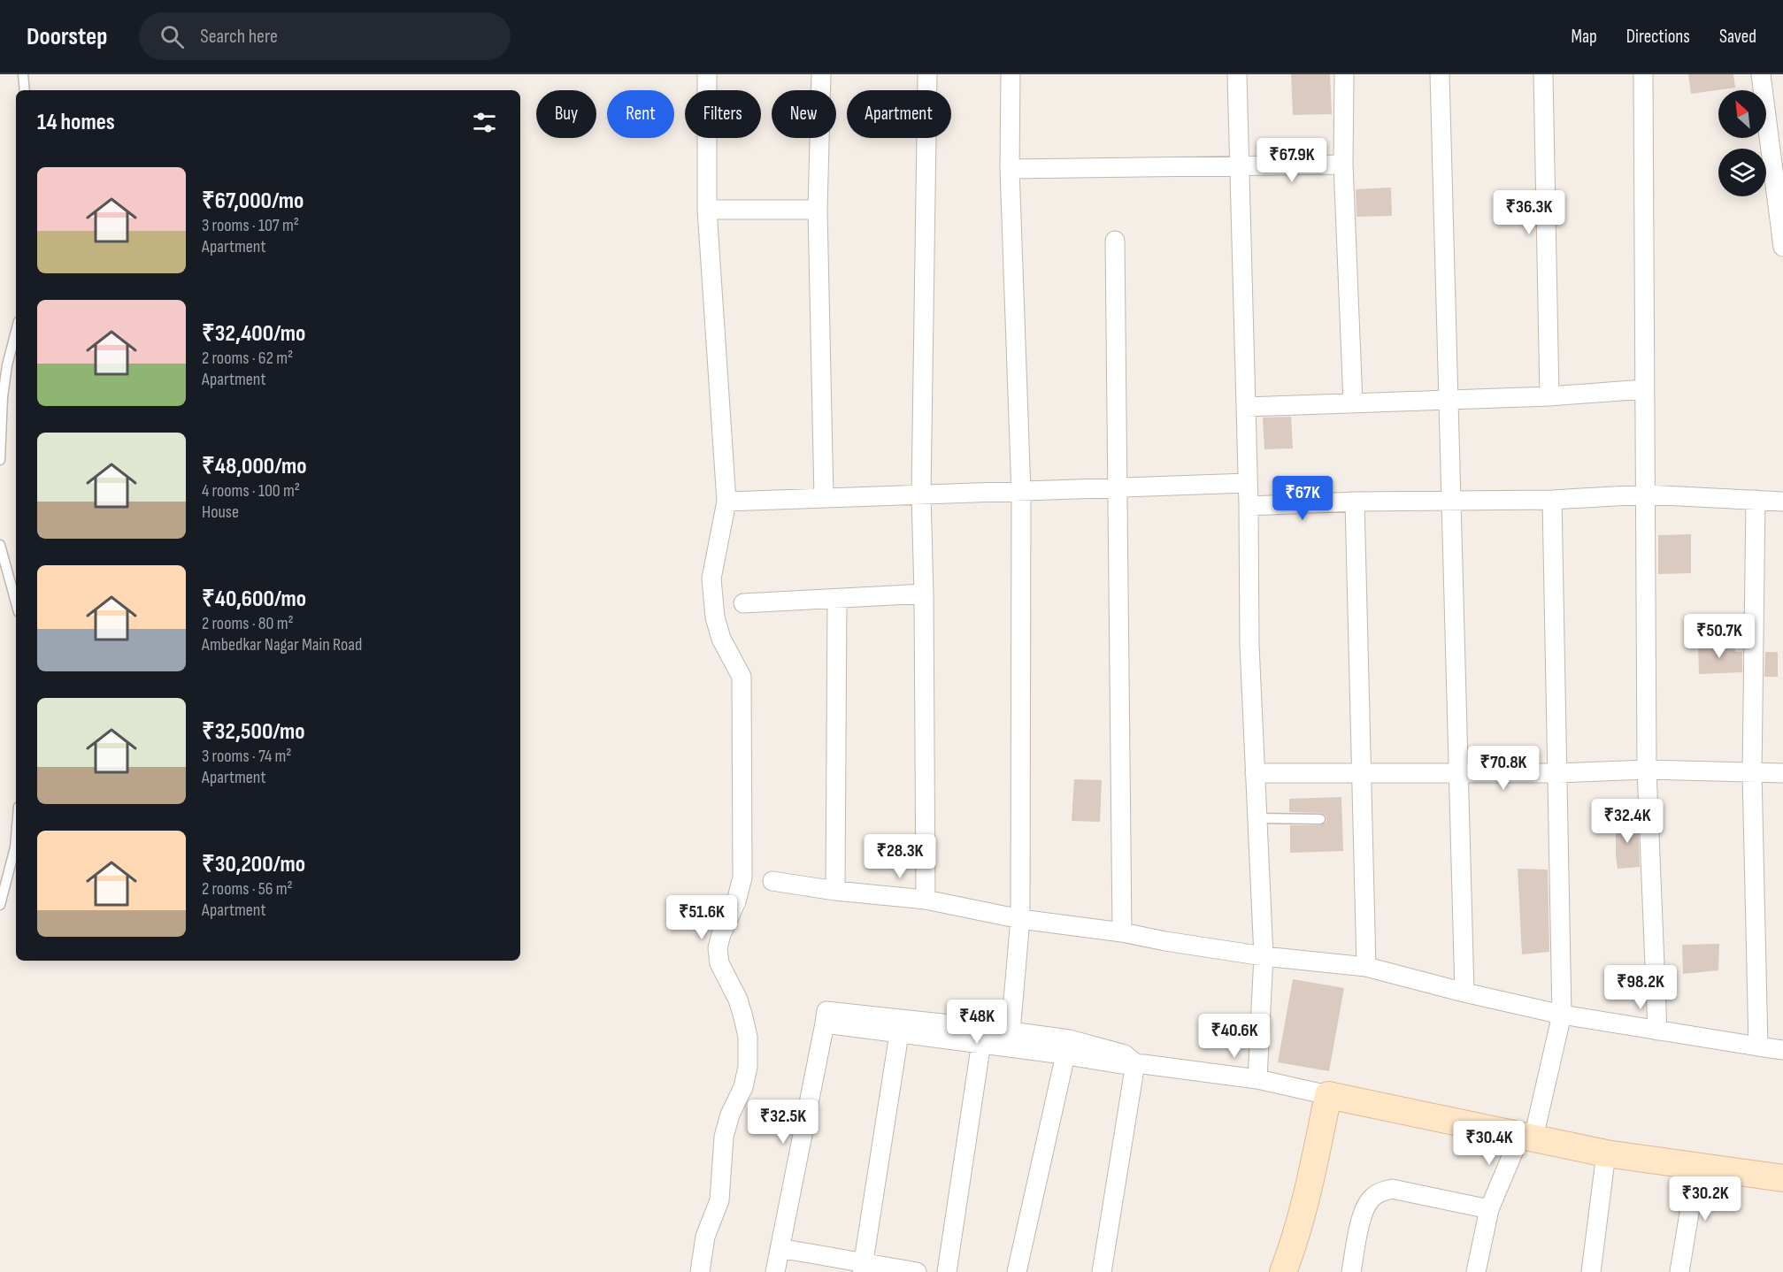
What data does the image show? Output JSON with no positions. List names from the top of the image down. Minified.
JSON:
{"north":"top left","page":{"header":"Doorstep","search":"Search here","nav":["Map","Directions","Saved"],"chip":["Buy","Rent","Filters","New","Apartment"],"heading":"14 homes","price":["₹67.9K","₹36.3K","₹67K","₹50.7K","₹70.8K","₹32.4K","₹28.3K","₹51.6K","₹98.2K","₹48K","₹40.6K","₹32.5K","₹30.4K","₹30.2K"],"list":[{"name":"₹67,000/mo","note":"3 rooms · 107 m² · Apartment"},{"name":"₹32,400/mo","note":"2 rooms · 62 m² · Apartment"},{"name":"₹48,000/mo","note":"4 rooms · 100 m² · House"},{"name":"₹40,600/mo","note":"2 rooms · 80 m² · Ambedkar Nagar Main Road"},{"name":"₹32,500/mo","note":"3 rooms · 74 m² · Apartment"},{"name":"₹30,200/mo","note":"2 rooms · 56 m² · Apartment"}]}}
